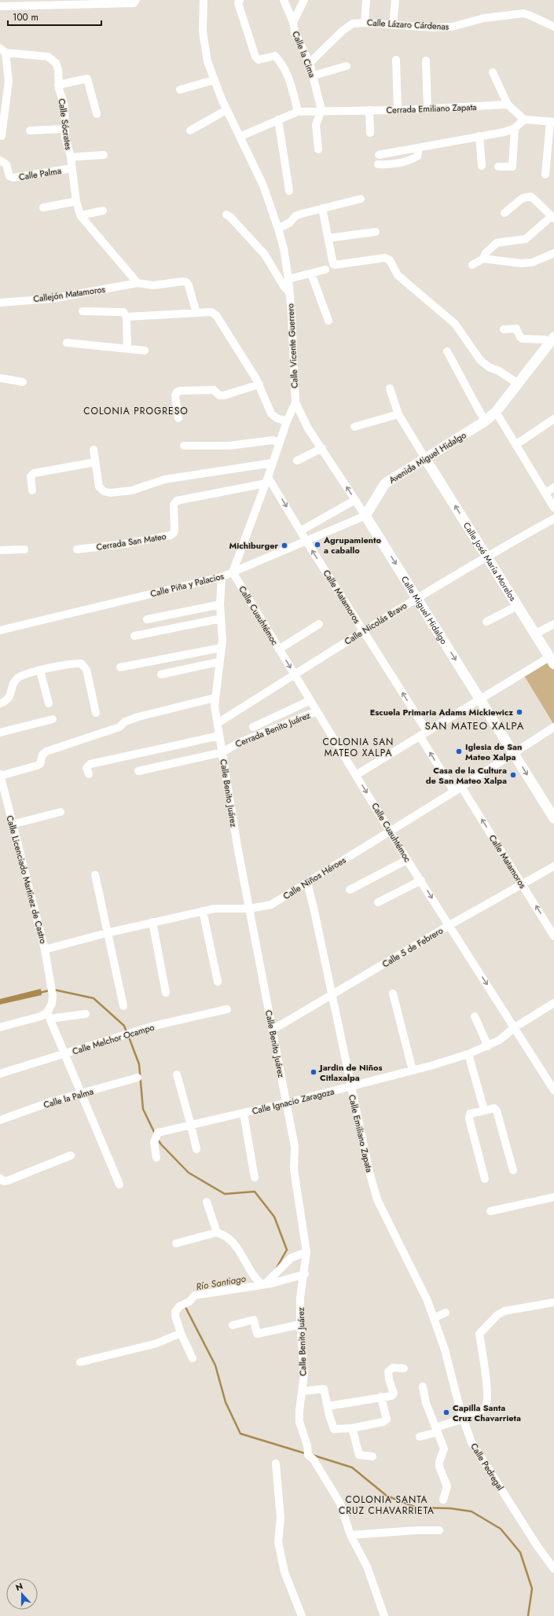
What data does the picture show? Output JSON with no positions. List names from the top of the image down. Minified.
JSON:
{"streets":{"main road":["Avenida Miguel Hidalgo","Calle José María Morelos","Calle Miguel Hidalgo"],"street":["Calle Lázaro Cárdenas","Calle la Cima","Cerrada Emiliano Zapata","Calle Sócrates","Calle Palma","Callejón Matamoros","Calle Vicente Guerrero","Cerrada San Mateo","Calle Piña y Palacios","Calle Matamoros","Calle Cuauhtémoc","Calle Nicolás Bravo","Cerrada Benito Juárez","Calle Benito Juárez","Calle Niños Héroes","Calle Licenciado Martínez de Castro","Calle 5 de Febrero","Calle Melchor Ocampo","Calle la Palma","Calle Ignacio Zaragoza","Calle Emiliano Zapata","Calle Pedregal"]},"crossings":[["Calle Lázaro Cárdenas","Calle la Cima"],["Calle la Cima","Cerrada Emiliano Zapata"],["Calle Sócrates","Calle Palma"],["Calle Vicente Guerrero","Cerrada San Mateo"],["Calle Vicente Guerrero","Calle Piña y Palacios"],["Calle Vicente Guerrero","Calle Matamoros"],["Calle Vicente Guerrero","Calle Miguel Hidalgo"],["Calle Vicente Guerrero","Calle Cuauhtémoc"],["Avenida Miguel Hidalgo","Calle José María Morelos"],["Avenida Miguel Hidalgo","Calle Piña y Palacios"],["Avenida Miguel Hidalgo","Calle Miguel Hidalgo"],["Cerrada San Mateo","Calle Matamoros"],["Calle José María Morelos","Calle Nicolás Bravo"],["Calle Piña y Palacios","Calle Matamoros"],["Calle Piña y Palacios","Calle Miguel Hidalgo"],["Calle Piña y Palacios","Calle Cuauhtémoc"],["Calle Piña y Palacios","Calle Benito Juárez"],["Calle Matamoros","Calle Nicolás Bravo"],["Calle Matamoros","Calle Niños Héroes"],["Calle Matamoros","Calle 5 de Febrero"],["Calle Miguel Hidalgo","Calle Nicolás Bravo"],["Calle Miguel Hidalgo","Calle Niños Héroes"],["Calle Cuauhtémoc","Calle Nicolás Bravo"],["Calle Cuauhtémoc","Cerrada Benito Juárez"],["Calle Cuauhtémoc","Calle Niños Héroes"],["Calle Cuauhtémoc","Calle 5 de Febrero"],["Calle Cuauhtémoc","Calle Ignacio Zaragoza"],["Calle Nicolás Bravo","Calle Benito Juárez"],["Cerrada Benito Juárez","Calle Benito Juárez"],["Calle Benito Juárez","Calle Niños Héroes"],["Calle Benito Juárez","Calle Licenciado Martínez de Castro"],["Calle Benito Juárez","Calle 5 de Febrero"],["Calle Benito Juárez","Calle Ignacio Zaragoza"],["Calle Niños Héroes","Calle Licenciado Martínez de Castro"],["Calle Niños Héroes","Calle Emiliano Zapata"],["Calle 5 de Febrero","Calle Emiliano Zapata"],["Calle Ignacio Zaragoza","Calle Emiliano Zapata"],["Calle Emiliano Zapata","Calle Pedregal"]],"one_way":["Calle José María Morelos","Calle Cuauhtémoc"],"districts":["COLONIA PROGRESO","SAN MATEO XALPA","COLONIA SAN MATEO XALPA","COLONIA SANTA CRUZ CHAVARRIETA"],"water":["Río Santiago"],"places":["Agrupamiento a caballo","Michiburger","Escuela Primaria Adams Mickiewicz","Iglesia de San Mateo Xalpa","Casa de la Cultura de San Mateo Xalpa","Jardin de Niños Citlaxalpa","Capilla Santa Cruz Chavarrieta"],"scale_bar":"100 m","north":"top"}
